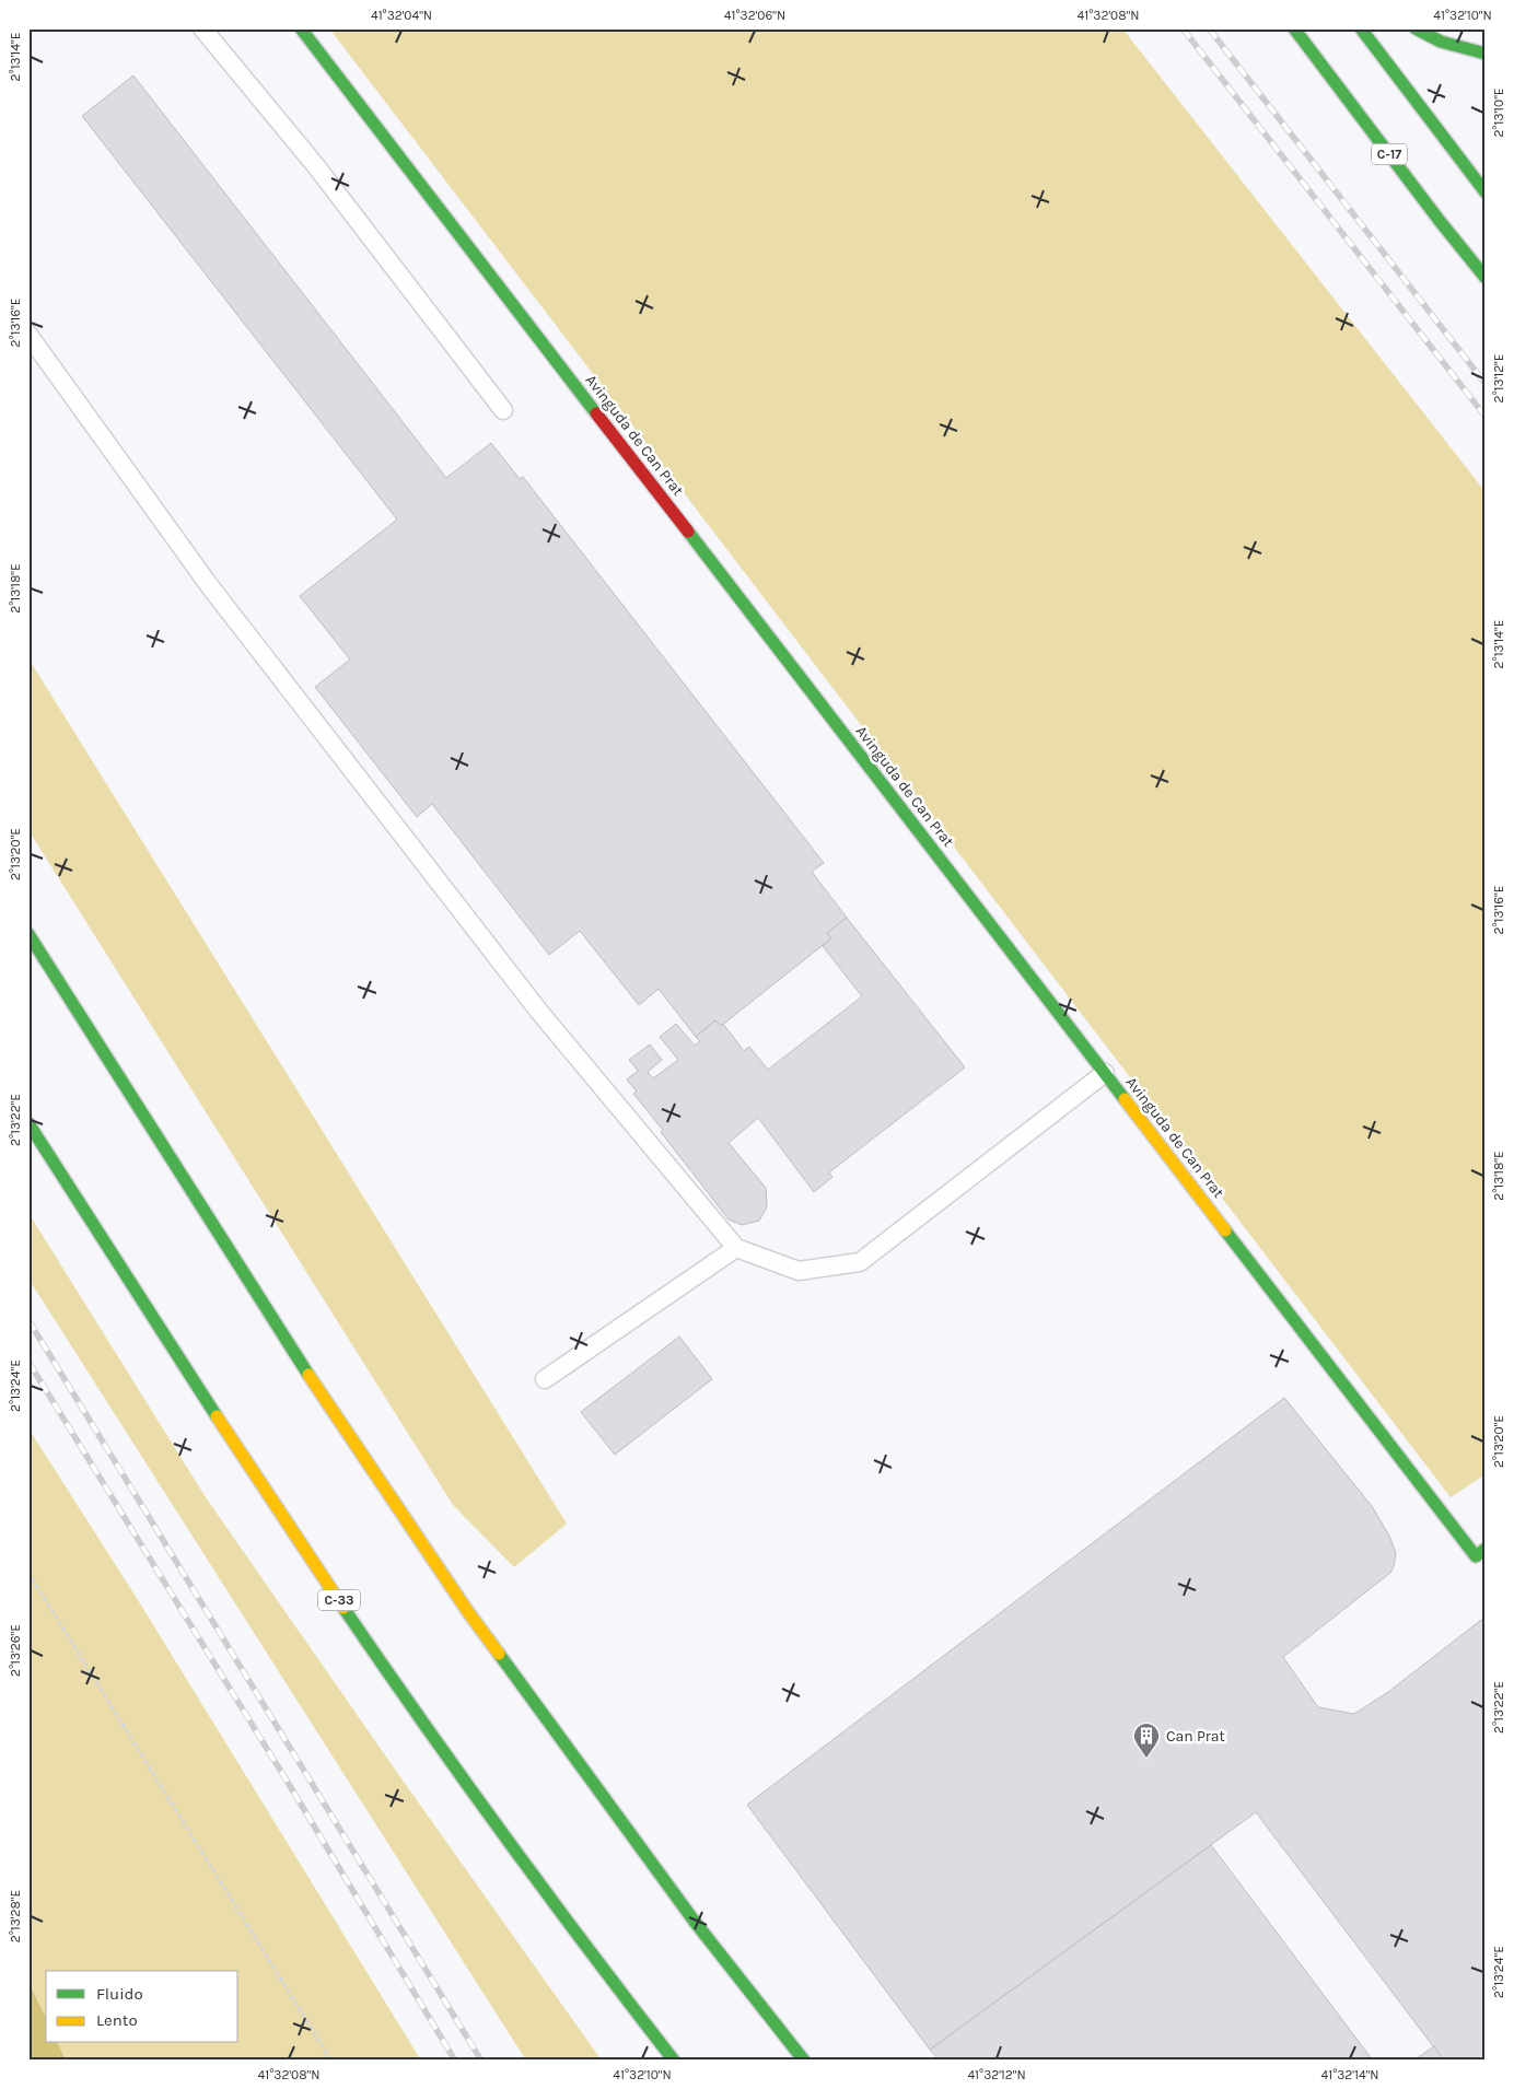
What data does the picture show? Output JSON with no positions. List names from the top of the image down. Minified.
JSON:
{"streets":{"main road":["C-17","Avinguda de Can Prat","C-33"]},"places":{"building":["Can Prat"]},"legend":["Fluido","Lento"],"coordinates":["41°32'04\"N","41°32'06\"N","41°32'08\"N","41°32'10\"N","2°13'14\"E","2°13'10\"E","2°13'16\"E","2°13'12\"E","2°13'18\"E","2°13'20\"E","2°13'22\"E","2°13'24\"E","2°13'26\"E","2°13'28\"E","41°32'12\"N","41°32'14\"N"]}
